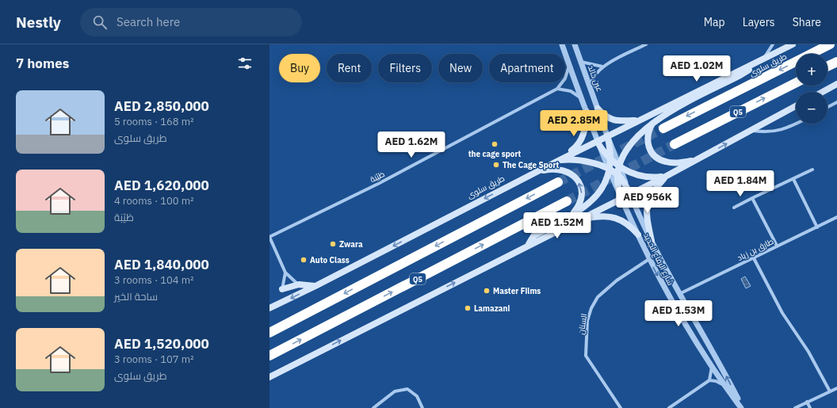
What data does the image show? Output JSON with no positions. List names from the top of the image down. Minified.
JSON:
{"streets":{"highway":["طريق سلوى","Q5"],"street":["عين خالد","طَيْبَة","طارق بن زياد","شارع الرفاع الجديد","السنان"]},"crossings":[["طريق سلوى","عين خالد"],["طريق سلوى","شارع الرفاع الجديد"],["عين خالد","شارع الرفاع الجديد"],["طارق بن زياد","شارع الرفاع الجديد"],["شارع الرفاع الجديد","السنان"]],"one_way":["طريق سلوى"],"places":["the cage sport","The Cage Sport","Zwara","Auto Class","Master Films","Lamazani"],"page":{"header":"Nestly","search":"Search here","nav":["Map","Layers","Share"],"heading":"7 homes","map_buttons":["+","−"],"chip":["Buy","Rent","Filters","New","Apartment"],"price":["AED 1.02M","AED 2.85M","AED 1.62M","AED 1.84M","AED 956K","AED 1.52M","AED 1.53M"],"list":[{"name":"AED 2,850,000","note":"5 rooms · 168 m² · طريق سلوى"},{"name":"AED 1,620,000","note":"4 rooms · 100 m² · طَيْبَة"},{"name":"AED 1,840,000","note":"3 rooms · 104 m² · ساحة الخير"},{"name":"AED 1,520,000","note":"3 rooms · 107 m² · طريق سلوى"}]}}
